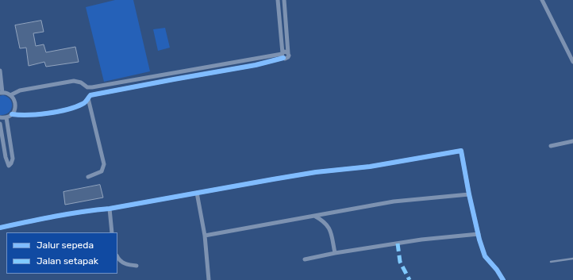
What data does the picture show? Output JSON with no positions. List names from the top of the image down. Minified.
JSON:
{"legend":["Jalur sepeda","Jalan setapak"]}
